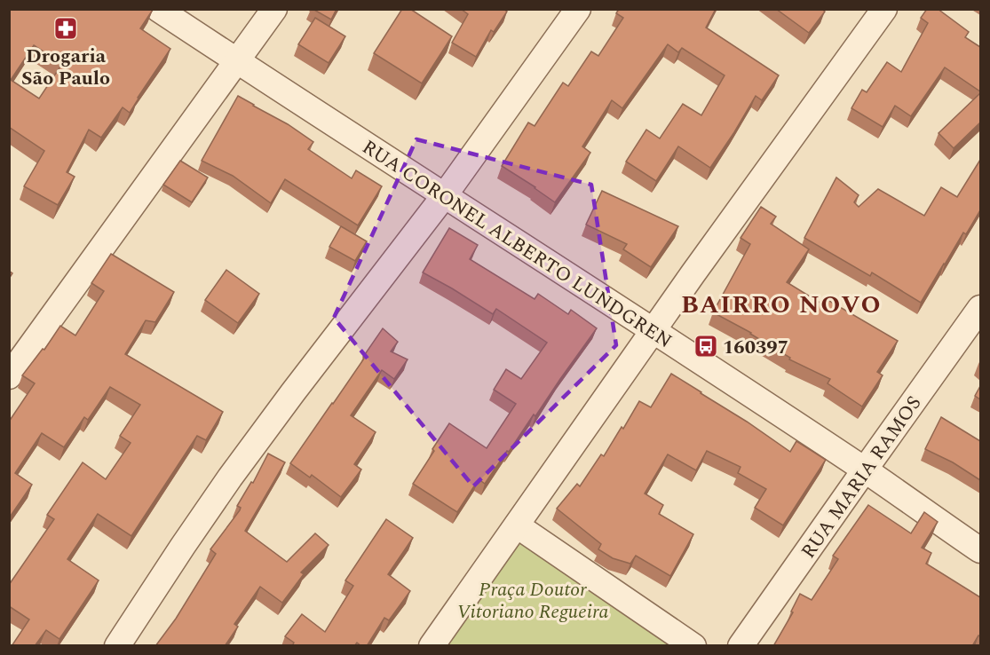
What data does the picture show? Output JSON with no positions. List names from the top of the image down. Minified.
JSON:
{"streets":{"street":["RUA CORONEL ALBERTO LUNDGREN","RUA MARIA RAMOS"]},"crossings":[["RUA CORONEL ALBERTO LUNDGREN","RUA MARIA RAMOS"]],"districts":["BAIRRO NOVO"],"parks":["Praça Doutor Vitoriano Regueira"],"places":{"pharmacy":["Drogaria São Paulo"],"bus stop":["160397"]}}
